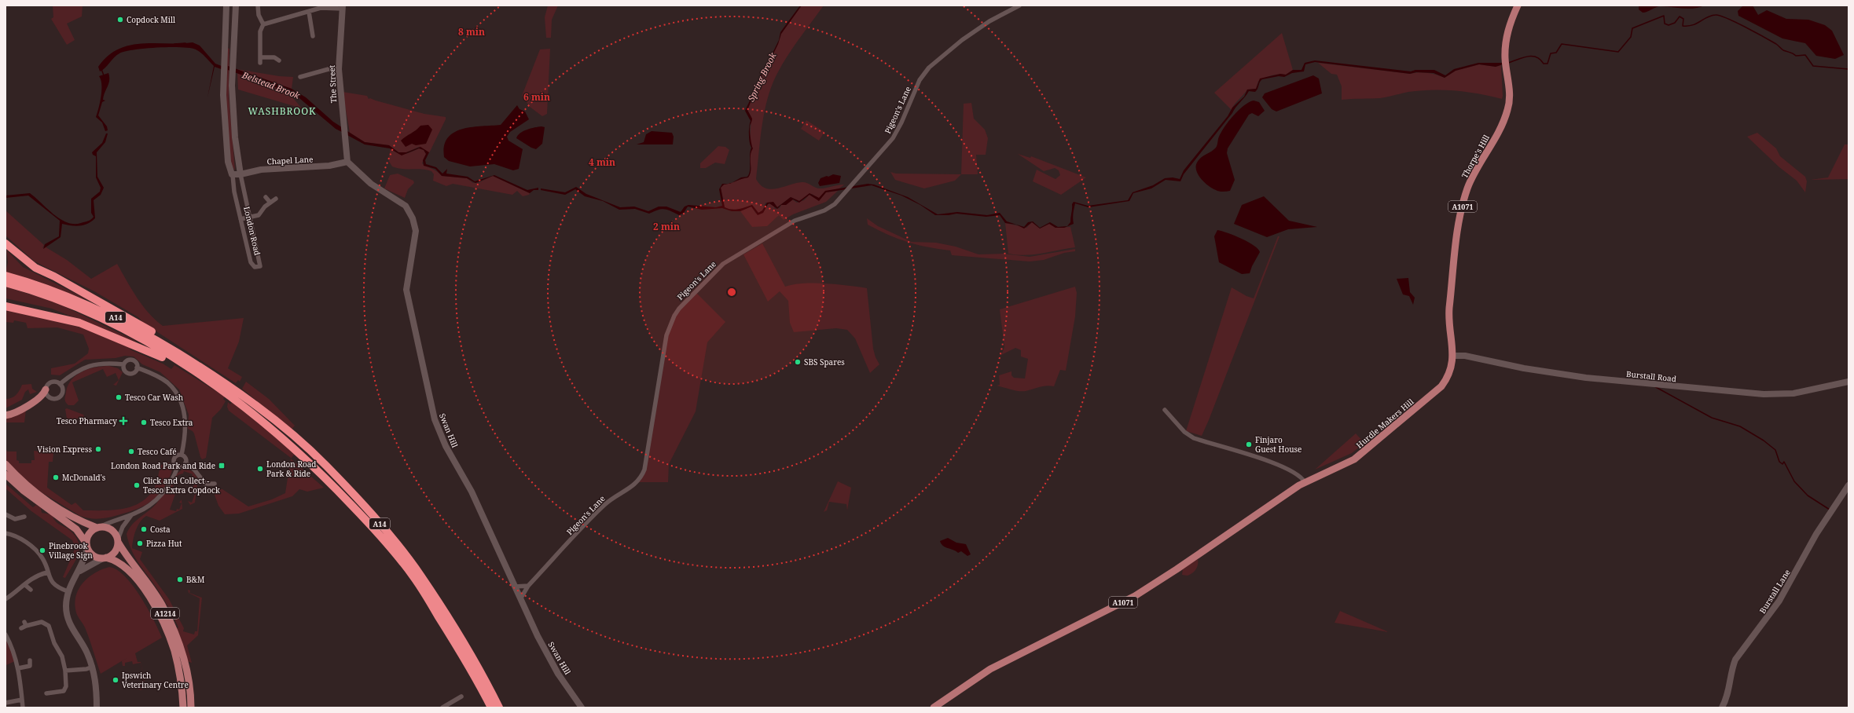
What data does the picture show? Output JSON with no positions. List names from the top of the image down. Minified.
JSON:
{"streets":{"highway":["A14"],"main road":["Thorpe's Hill","A1071","Hurdle Makers Hill","A1214"],"street":["The Street","Pigeon's Lane","Chapel Lane","London Road","Burstall Road","Swan Hill","Burstall Lane"]},"crossings":[["The Street","Chapel Lane"],["The Street","Swan Hill"],["Pigeon's Lane","Swan Hill"],["Thorpe's Hill","Burstall Road"],["Thorpe's Hill","Hurdle Makers Hill"],["Chapel Lane","London Road"],["Chapel Lane","Swan Hill"],["A1071","Hurdle Makers Hill"],["Burstall Road","Hurdle Makers Hill"]],"districts":["WASHBROOK"],"water":["Spring Brook","Belstead Brook"],"places":{"other":["Copdock Mill","SBS Spares","Tesco Car Wash","Tesco Extra","Finjaro Guest House","Vision Express","Tesco Café","London Road Park & Ride","McDonald's","Click and Collect - Tesco Extra Copdock","Costa","Pizza Hut","Pinebrook Village Sign","B&M","Ipswich Veterinary Centre"],"health":["Tesco Pharmacy"],"transit":["London Road Park and Ride"]},"rings":["8 min","6 min","4 min","2 min"]}
